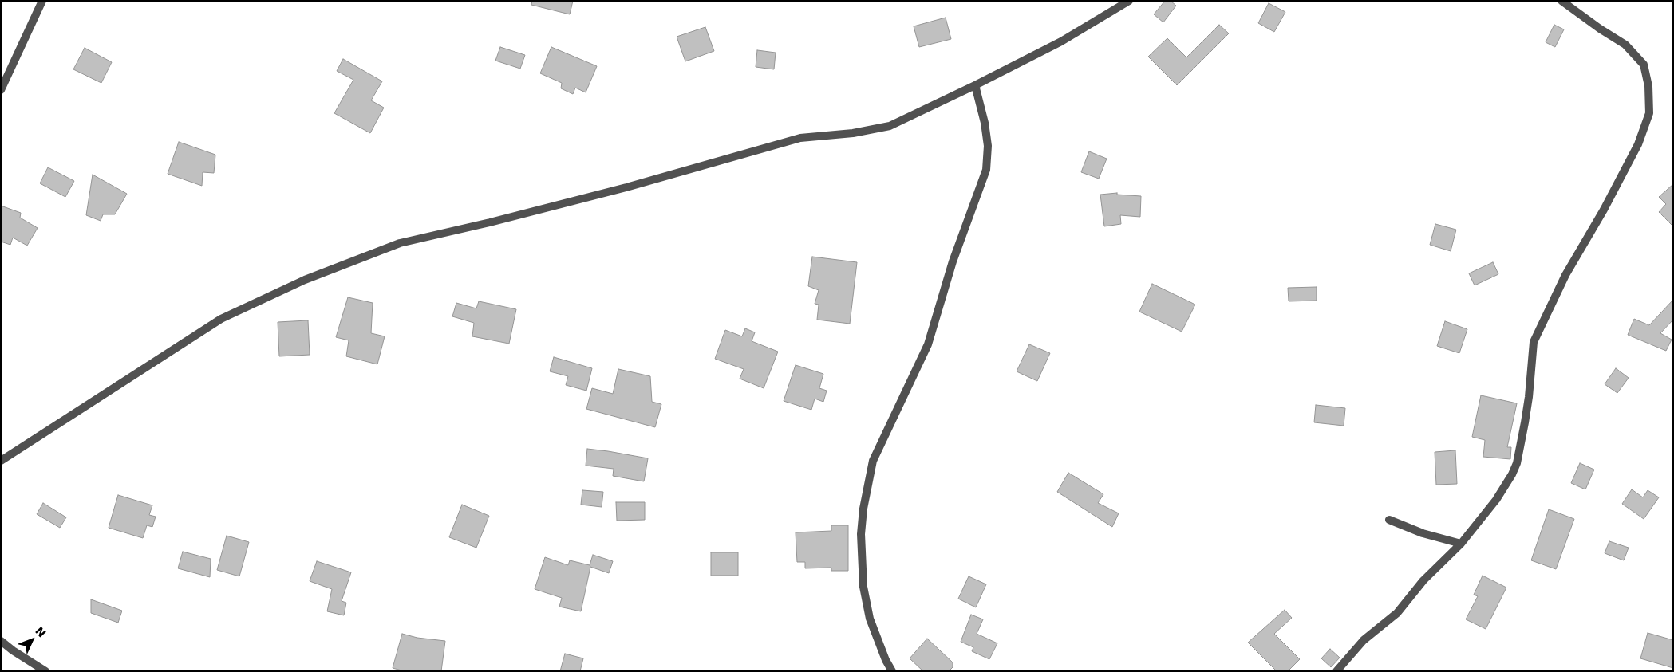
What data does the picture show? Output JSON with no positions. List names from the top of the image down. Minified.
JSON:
{"north":"top right"}
